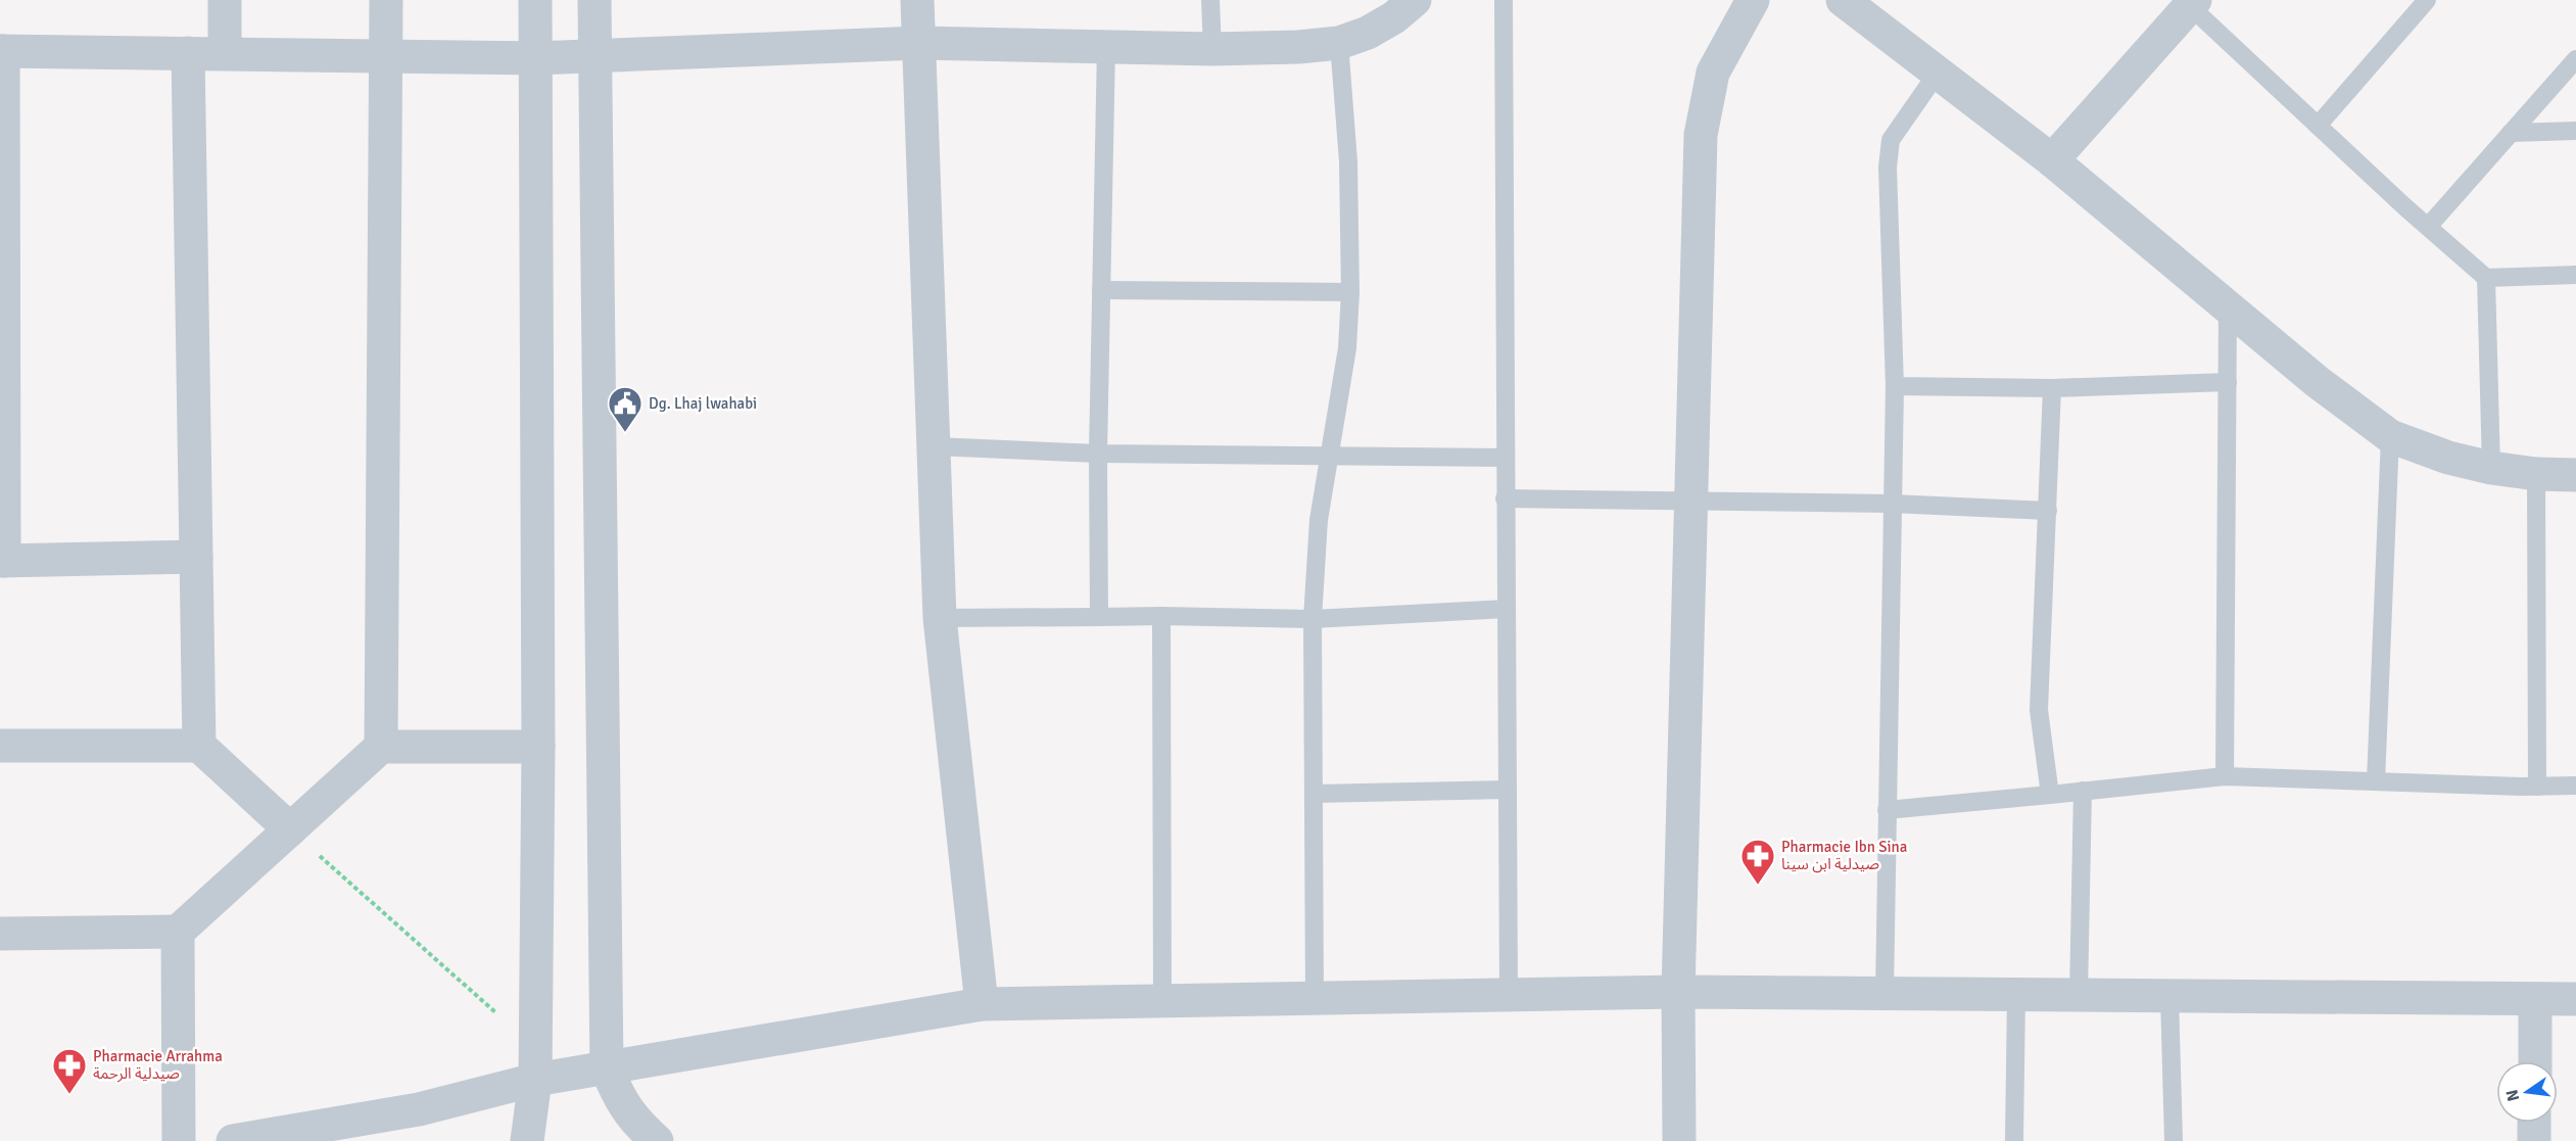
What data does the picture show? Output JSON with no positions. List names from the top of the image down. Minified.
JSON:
{"places":{"public building":["Dg. Lhaj lwahabi"],"pharmacy":["Pharmacie Ibn Sina صيدلية ابن سينا","Pharmacie Arrahma صيدلية الرحمة"]},"north":"left"}
